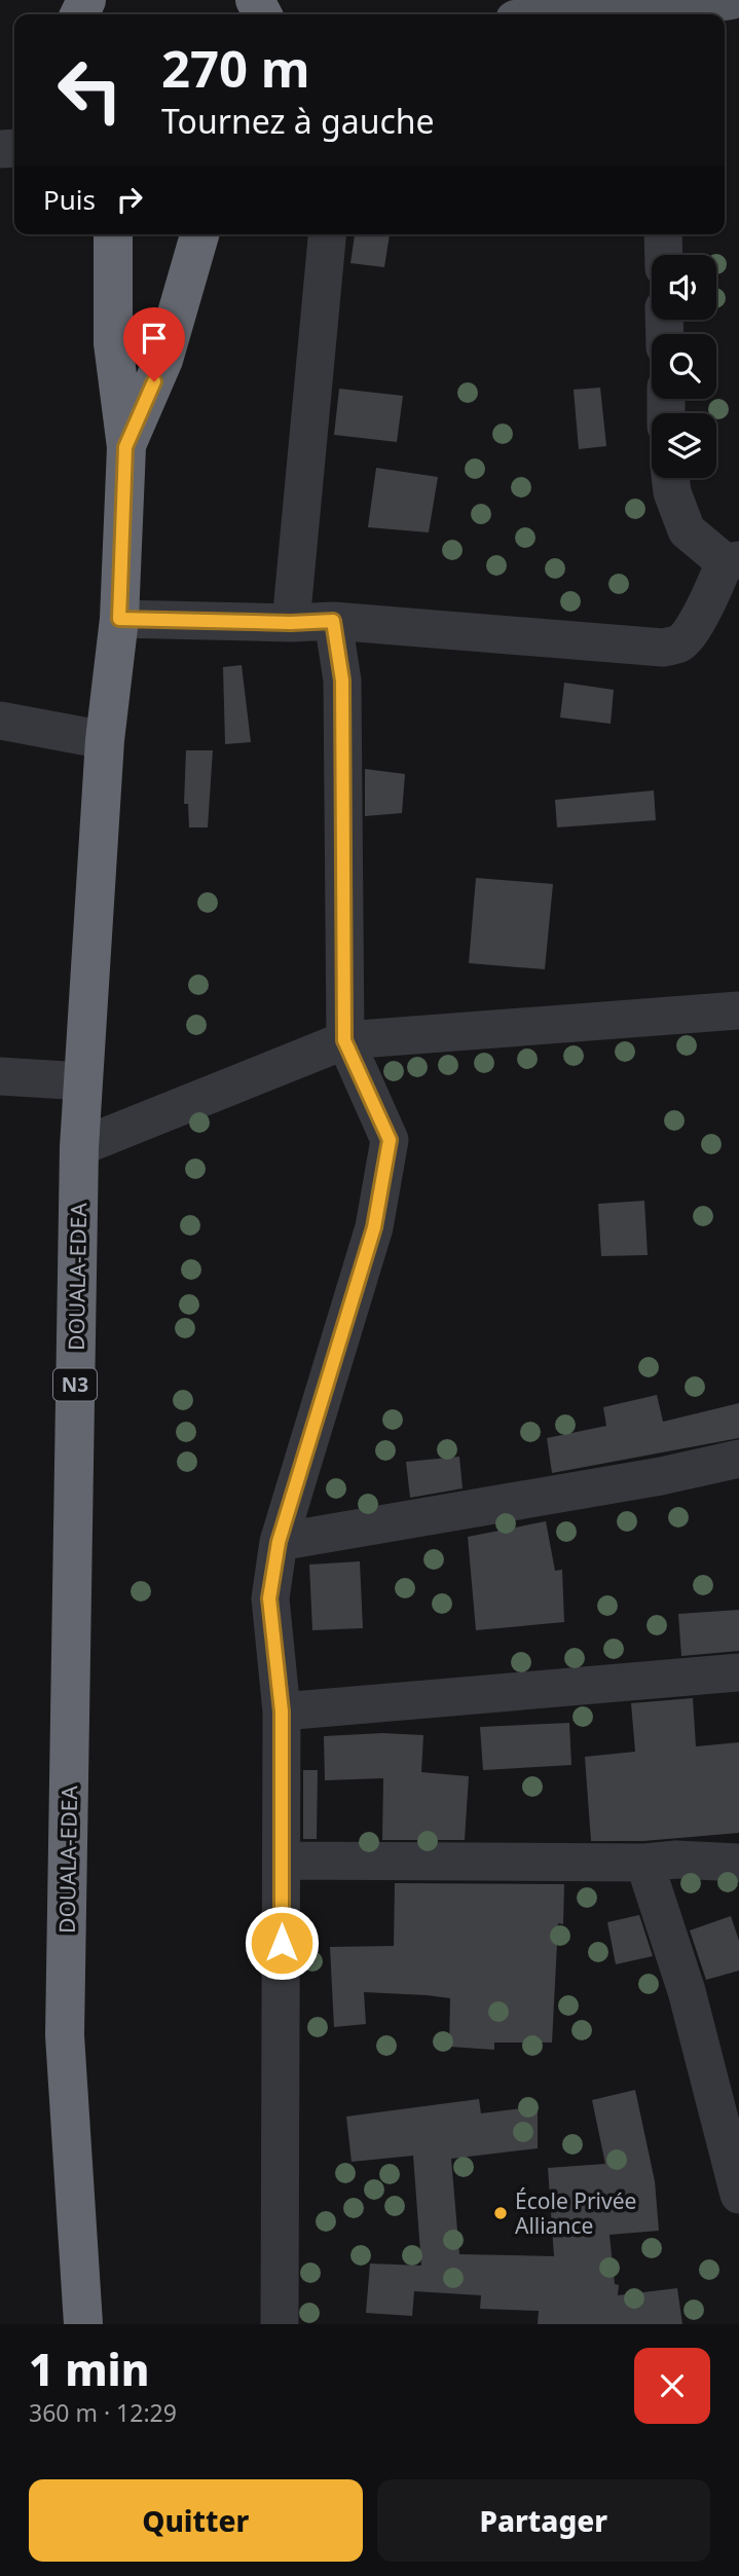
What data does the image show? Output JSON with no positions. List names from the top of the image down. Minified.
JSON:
{"streets":{"highway":["DOUALA-EDEA","N3"]},"places":["École Privée Alliance"],"page":{"turn":["270 m","Tournez à gauche"],"then":"Puis","heading":["1 min","360 m · 12:29"],"buttons":["Quitter","Partager"]}}
